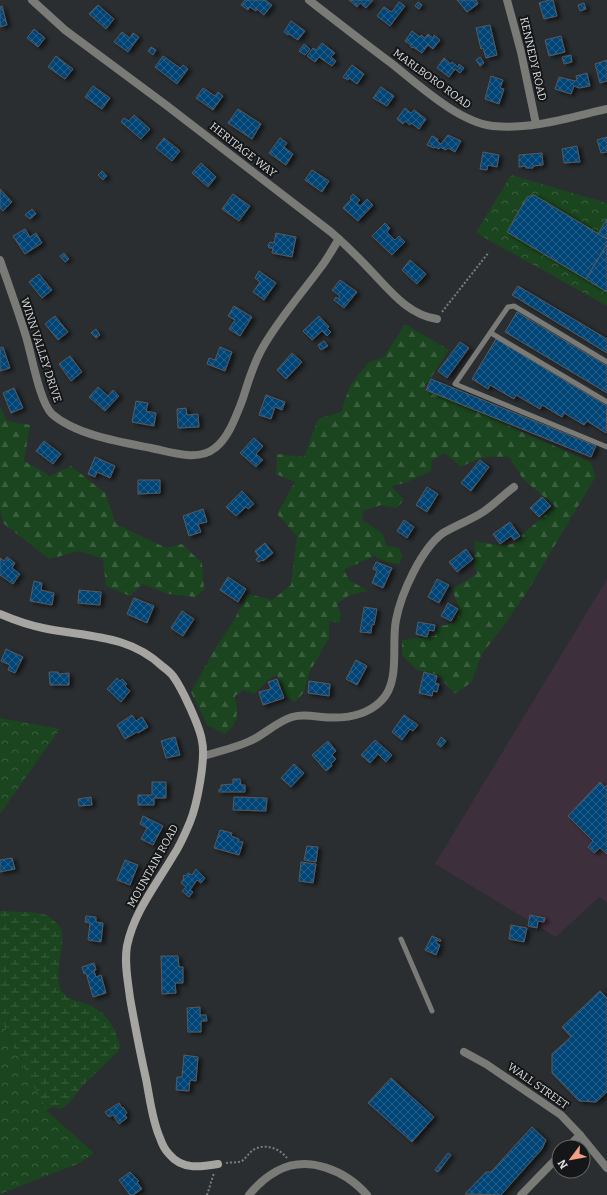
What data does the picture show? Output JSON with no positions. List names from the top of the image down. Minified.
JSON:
{"streets":{"street":["KENNEDY ROAD","MARLBORO ROAD","HERITAGE WAY","WINN VALLEY DRIVE","MOUNTAIN ROAD","WALL STREET"]},"crossings":[["KENNEDY ROAD","MARLBORO ROAD"],["HERITAGE WAY","WINN VALLEY DRIVE"]],"north":"bottom left"}
